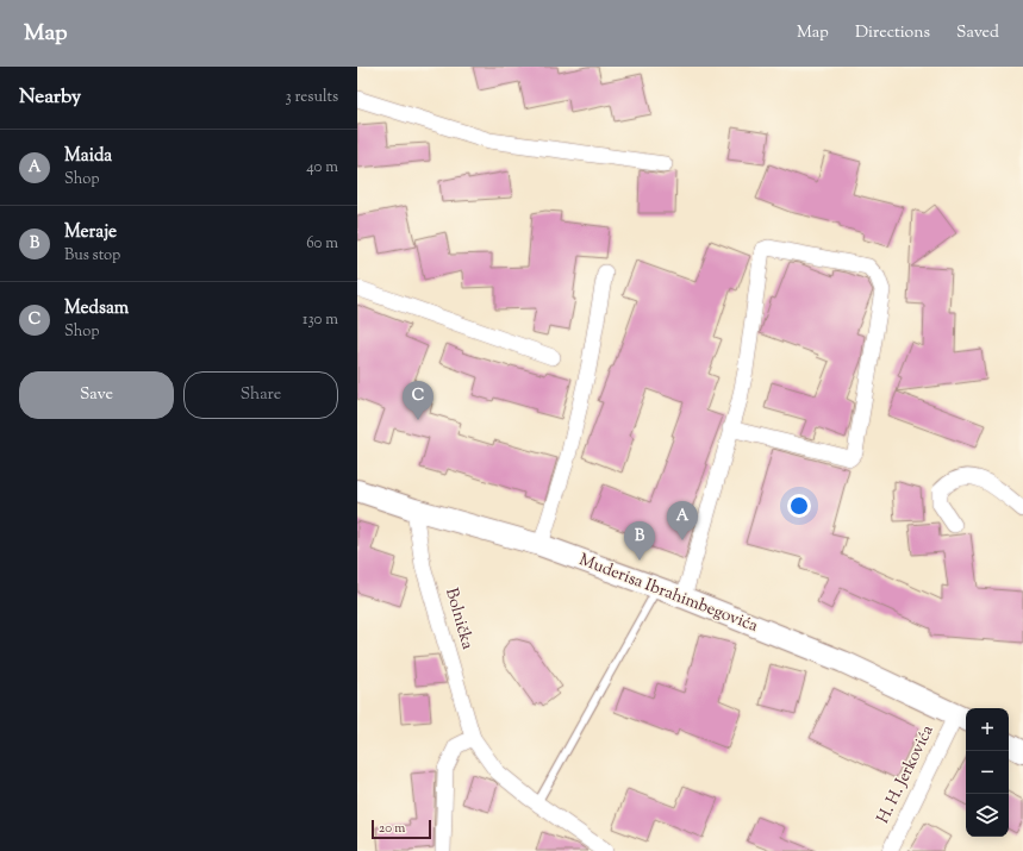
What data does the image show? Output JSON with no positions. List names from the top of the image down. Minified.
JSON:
{"streets":{"main road":["Muderisa Ibrahimbegovića"],"street":["Bolnička","H. H. Jerkovića"]},"crossings":[["Muderisa Ibrahimbegovića","Bolnička"],["Muderisa Ibrahimbegovića","H. H. Jerkovića"]],"scale_bar":"20 m","page":{"header":"Map","nav":["Map","Directions","Saved"],"heading":["Nearby","3 results"],"list":[{"mark":"A","name":"Maida","note":"Shop","value":"40 m"},{"mark":"B","name":"Meraje","note":"Bus stop","value":"60 m"},{"mark":"C","name":"Medsam","note":"Shop","value":"130 m"}],"buttons":["Save","Share"],"pins":["C","A","B"],"map_buttons":["+","−"],"scale":"20 m"}}
